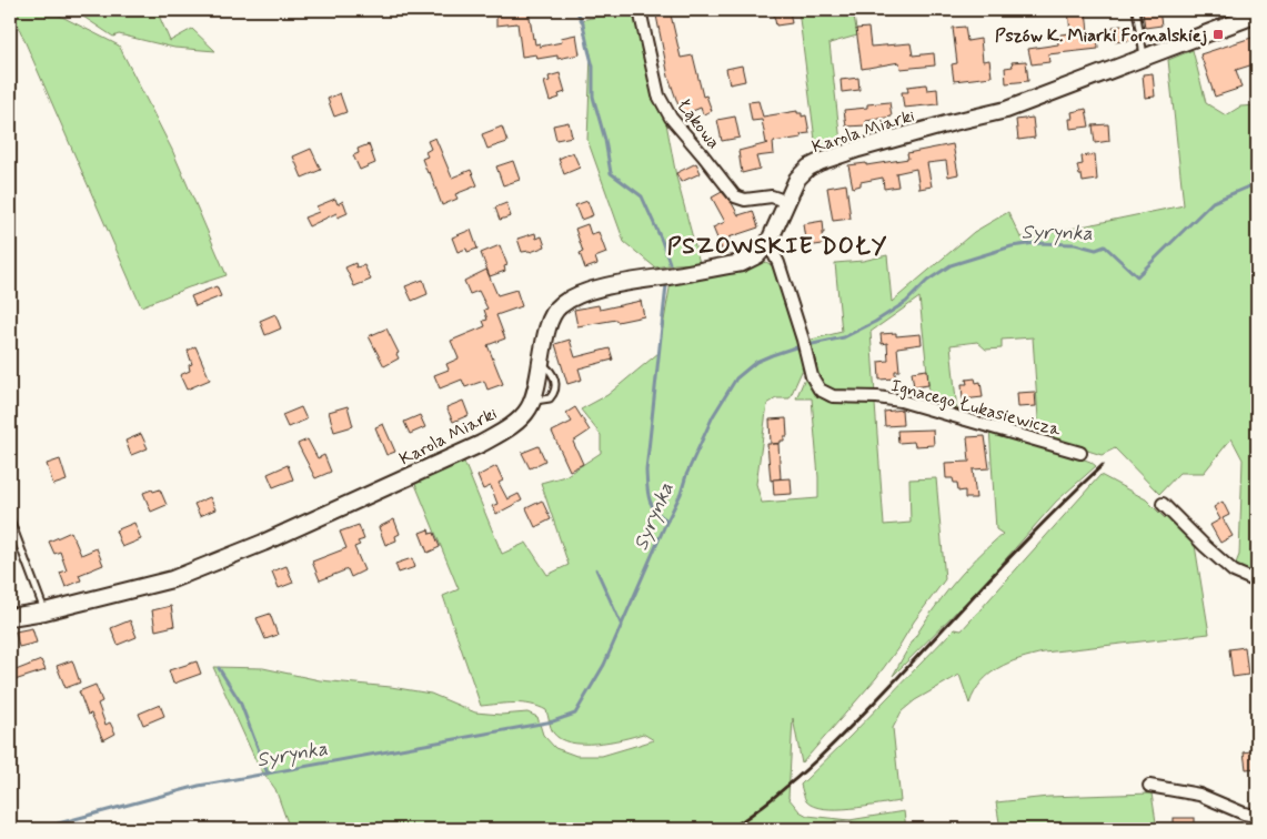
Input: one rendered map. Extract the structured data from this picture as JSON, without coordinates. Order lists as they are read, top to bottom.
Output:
{
  "streets": {
    "street": ["Łąkowa", "Karola Miarki", "Ignacego Łukasiewicza"]
  },
  "crossings": [
    ["Łąkowa", "Karola Miarki"],
    ["Karola Miarki", "Ignacego Łukasiewicza"]
  ],
  "districts": ["PSZOWSKIE DOŁY"],
  "water": ["Syrynka"],
  "places": {
    "transit": ["Pszów K. Miarki Fornalskiej"]
  }
}
